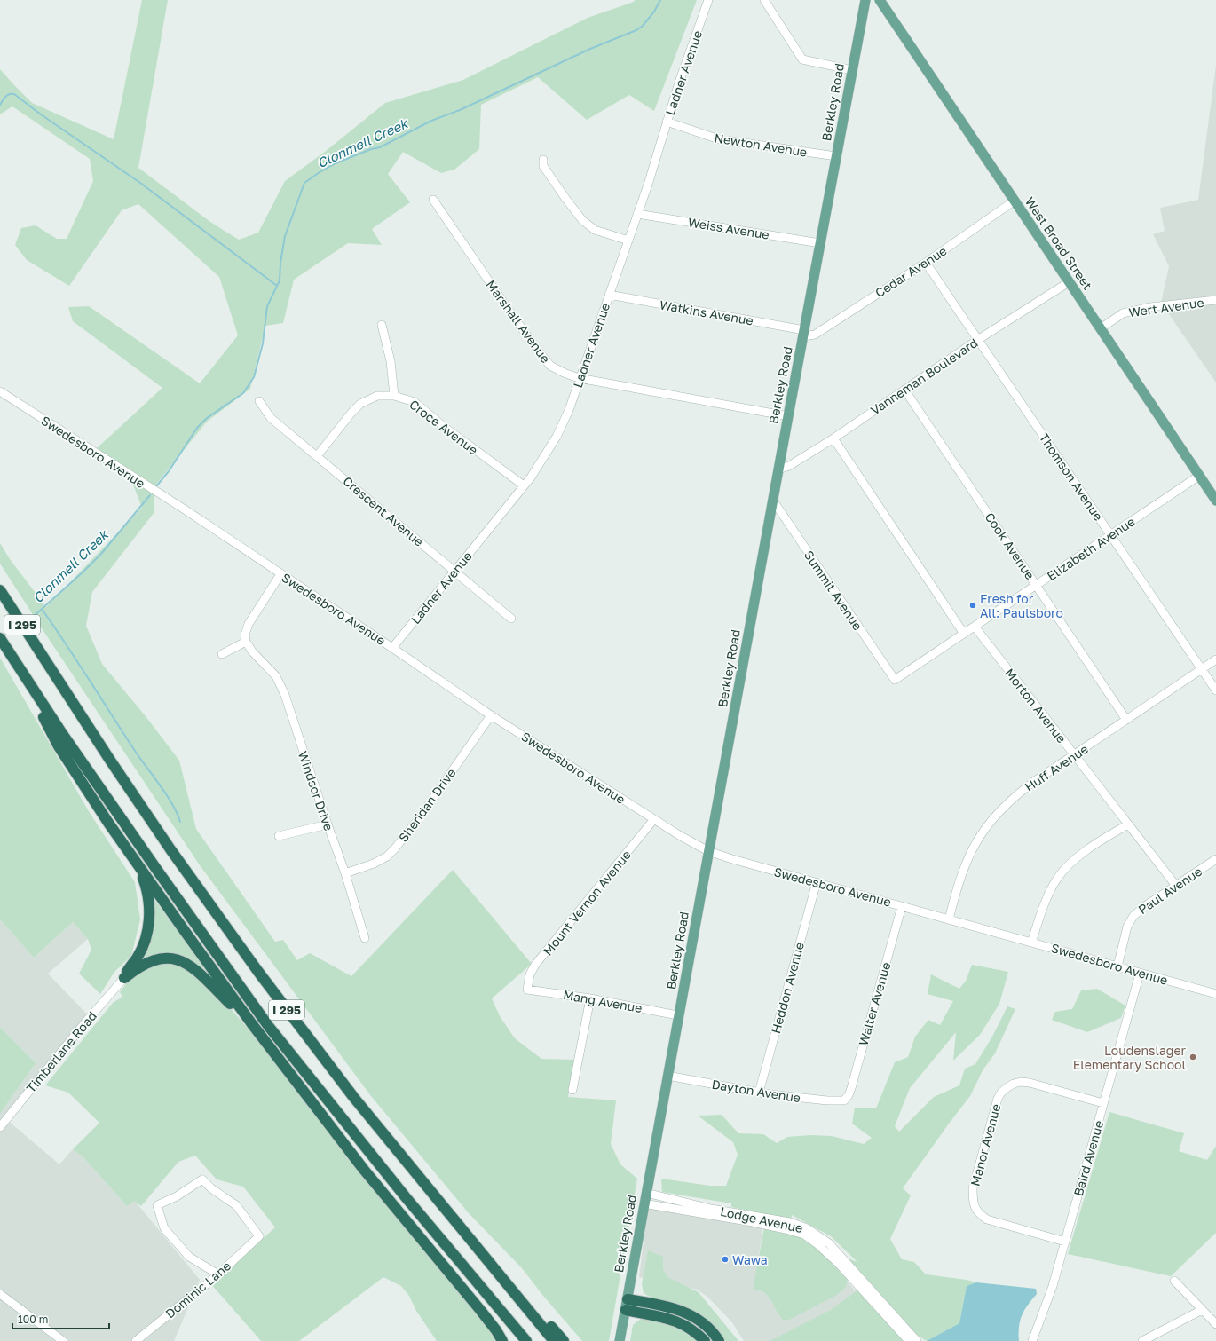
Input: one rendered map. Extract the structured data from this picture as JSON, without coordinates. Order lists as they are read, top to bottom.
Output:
{
  "streets": {
    "highway": ["I 295"],
    "main road": ["Berkley Road", "West Broad Street"],
    "street": [
      "Ladner Avenue",
      "Newton Avenue",
      "Weiss Avenue",
      "Cedar Avenue",
      "Wert Avenue",
      "Watkins Avenue",
      "Marshall Avenue",
      "Vanneman Boulevard",
      "Croce Avenue",
      "Swedesboro Avenue",
      "Thomson Avenue",
      "Crescent Avenue",
      "Cook Avenue",
      "Elizabeth Avenue",
      "Summit Avenue",
      "Morton Avenue",
      "Huff Avenue",
      "Windsor Drive",
      "Sheridan Drive",
      "Paul Avenue",
      "Mount Vernon Avenue",
      "Heddon Avenue",
      "Mang Avenue",
      "Walter Avenue",
      "Timberlane Road",
      "Dayton Avenue",
      "Manor Avenue",
      "Baird Avenue",
      "Lodge Avenue",
      "Dominic Lane"
    ]
  },
  "crossings": [
    ["Ladner Avenue", "Newton Avenue"],
    ["Ladner Avenue", "Weiss Avenue"],
    ["Ladner Avenue", "Watkins Avenue"],
    ["Ladner Avenue", "Marshall Avenue"],
    ["Ladner Avenue", "Croce Avenue"],
    ["Ladner Avenue", "Swedesboro Avenue"],
    ["Ladner Avenue", "Crescent Avenue"],
    ["Berkley Road", "Newton Avenue"],
    ["Berkley Road", "Weiss Avenue"],
    ["Berkley Road", "Cedar Avenue"],
    ["Berkley Road", "Watkins Avenue"],
    ["Berkley Road", "Marshall Avenue"],
    ["Berkley Road", "Vanneman Boulevard"],
    ["Berkley Road", "Swedesboro Avenue"],
    ["Berkley Road", "Summit Avenue"],
    ["Berkley Road", "Mang Avenue"],
    ["Berkley Road", "Dayton Avenue"],
    ["Berkley Road", "Lodge Avenue"],
    ["West Broad Street", "Cedar Avenue"],
    ["West Broad Street", "Wert Avenue"],
    ["West Broad Street", "Vanneman Boulevard"],
    ["West Broad Street", "Elizabeth Avenue"],
    ["Cedar Avenue", "Watkins Avenue"],
    ["Cedar Avenue", "Thomson Avenue"],
    ["Vanneman Boulevard", "Thomson Avenue"],
    ["Vanneman Boulevard", "Cook Avenue"],
    ["Croce Avenue", "Crescent Avenue"],
    ["Swedesboro Avenue", "Huff Avenue"],
    ["Swedesboro Avenue", "Sheridan Drive"],
    ["Swedesboro Avenue", "Paul Avenue"],
    ["Swedesboro Avenue", "Mount Vernon Avenue"],
    ["Swedesboro Avenue", "Heddon Avenue"],
    ["Swedesboro Avenue", "Walter Avenue"],
    ["Swedesboro Avenue", "Baird Avenue"],
    ["Thomson Avenue", "Elizabeth Avenue"],
    ["Thomson Avenue", "Huff Avenue"],
    ["Cook Avenue", "Elizabeth Avenue"],
    ["Cook Avenue", "Huff Avenue"],
    ["Elizabeth Avenue", "Summit Avenue"],
    ["Elizabeth Avenue", "Morton Avenue"],
    ["Morton Avenue", "Huff Avenue"],
    ["Morton Avenue", "Paul Avenue"],
    ["Windsor Drive", "Sheridan Drive"],
    ["Mount Vernon Avenue", "Mang Avenue"],
    ["Heddon Avenue", "Dayton Avenue"],
    ["Walter Avenue", "Dayton Avenue"],
    ["Manor Avenue", "Baird Avenue"]
  ],
  "water": ["Clonmell Creek"],
  "places": ["Fresh for All: Paulsboro", "Loudenslager Elementary School", "Wawa"],
  "scale_bar": "100 m"
}
